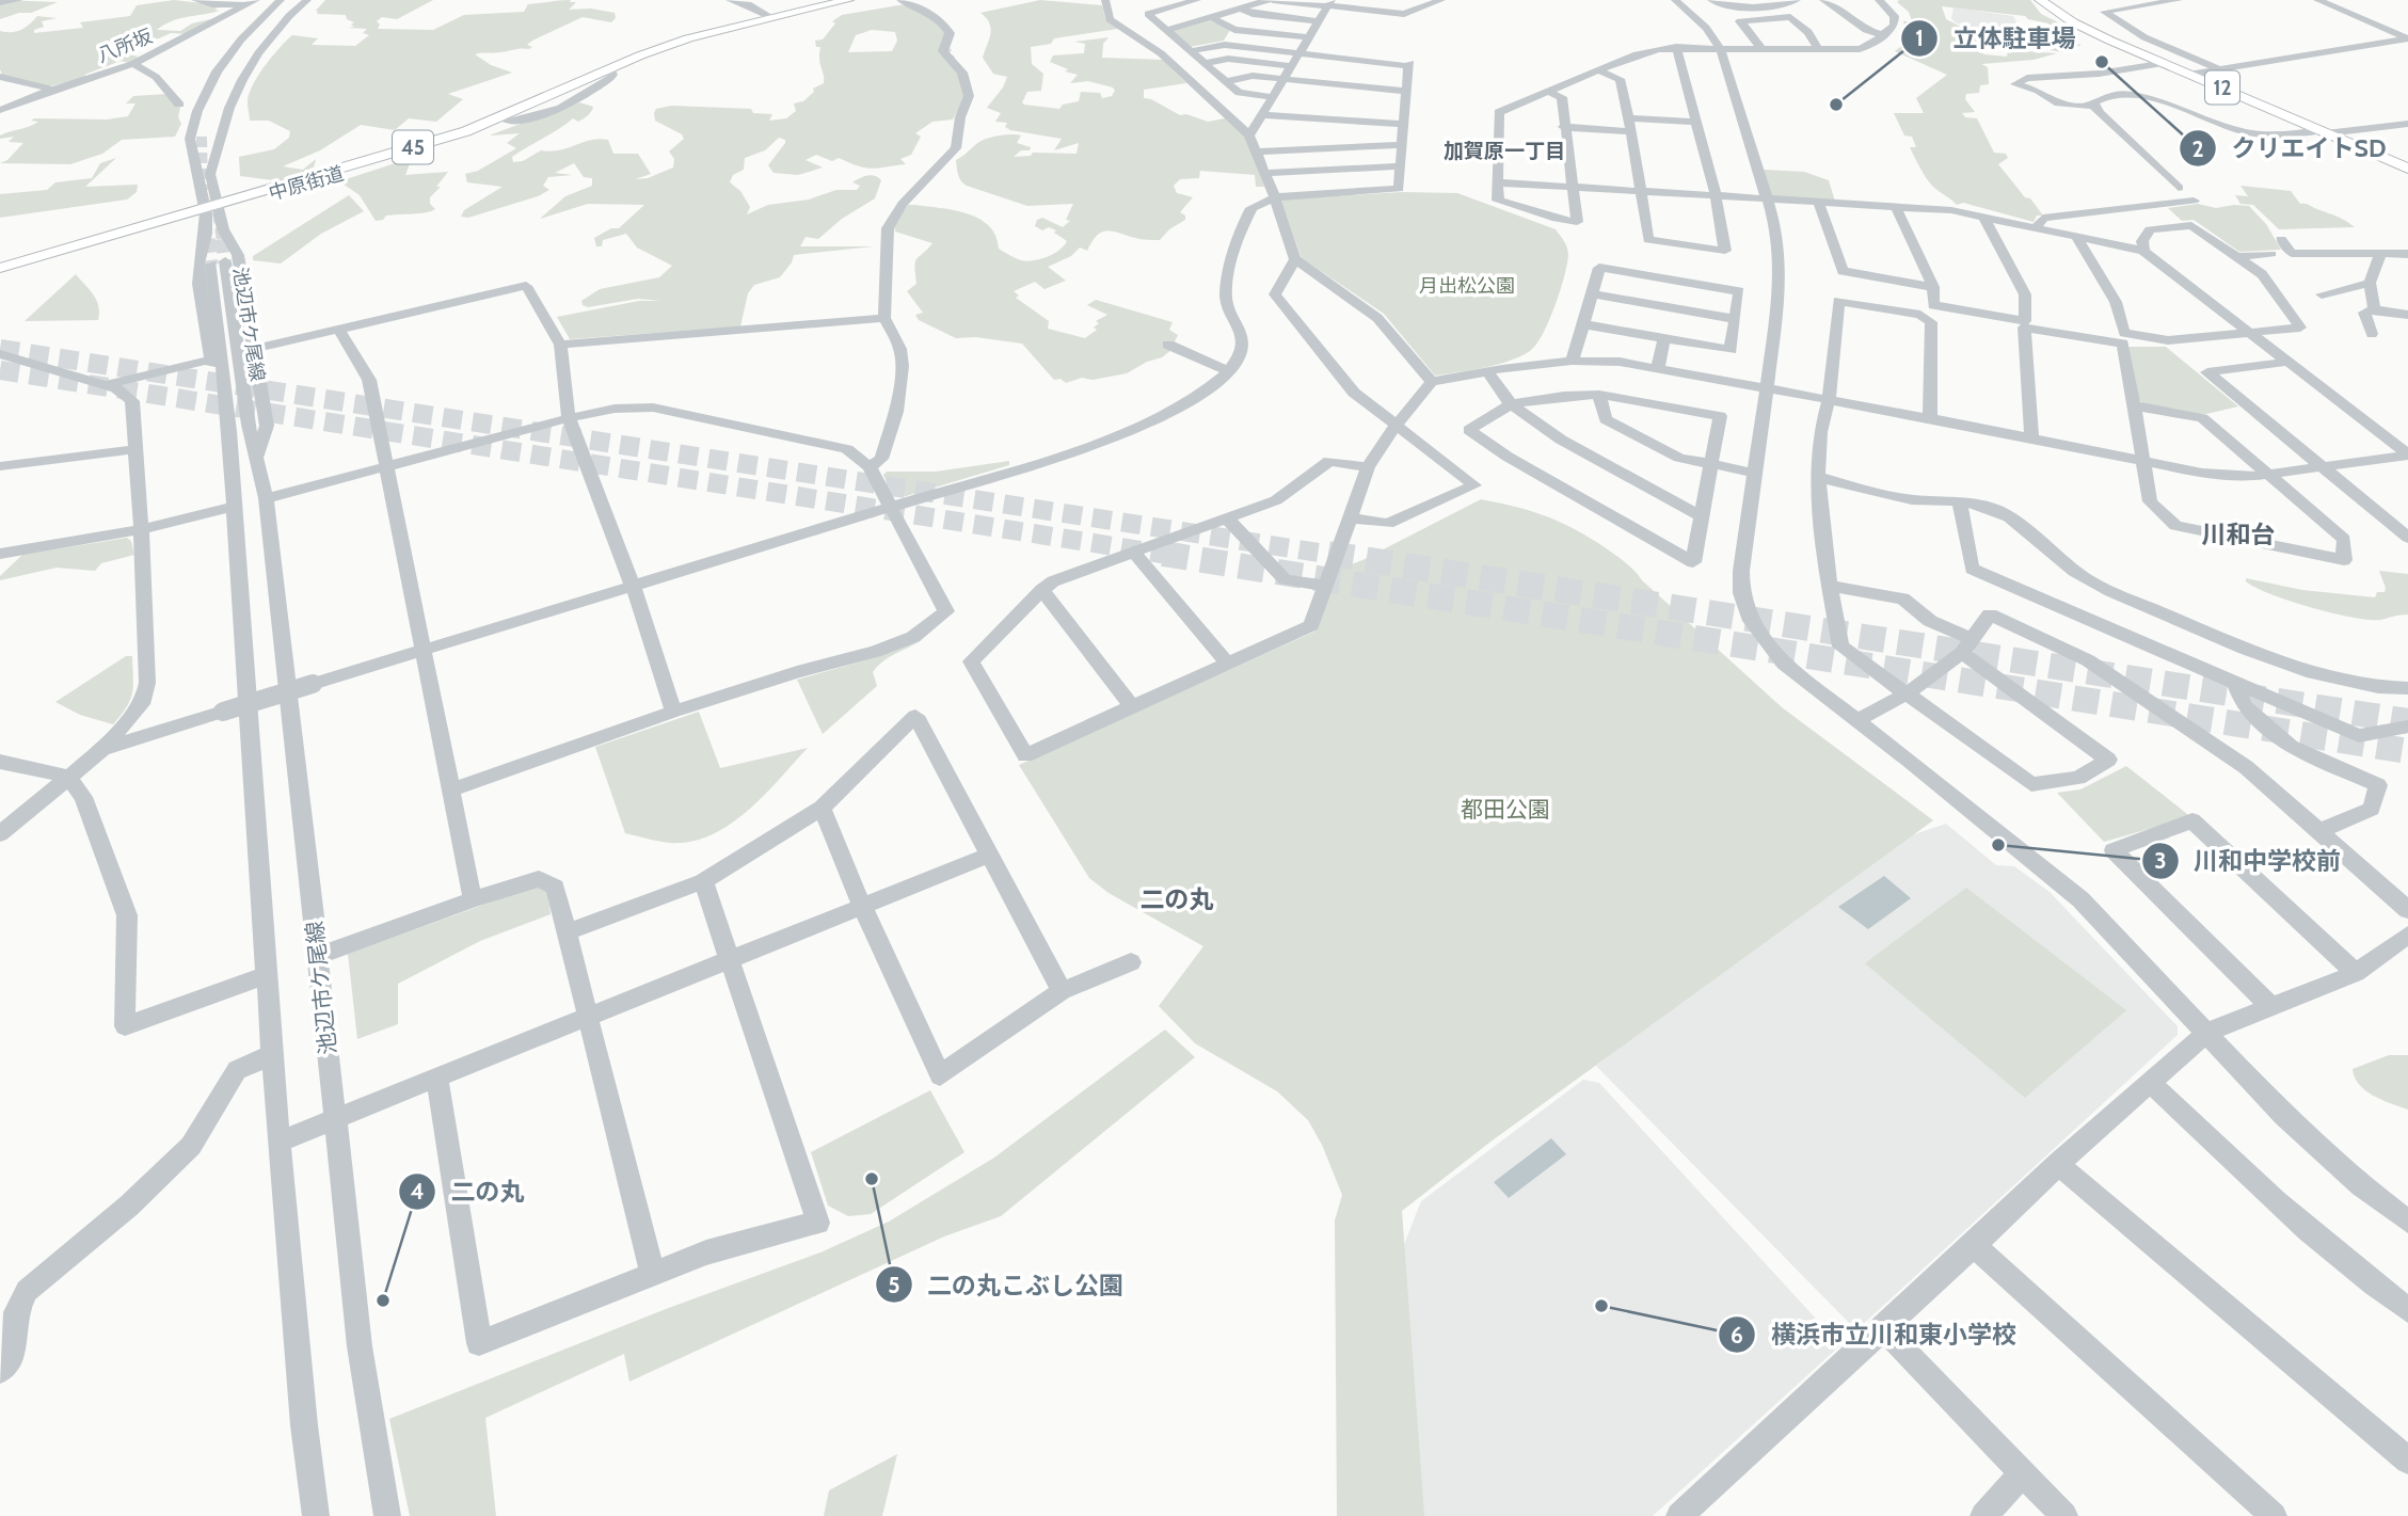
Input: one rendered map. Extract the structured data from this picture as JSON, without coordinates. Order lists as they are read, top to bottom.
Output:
{
  "streets": {
    "main road": ["12", "45", "中原街道"],
    "street": ["八所坂", "池辺市ケ尾線"]
  },
  "crossings": [
    ["中原街道", "池辺市ケ尾線"]
  ],
  "districts": ["加賀原一丁目", "川和台", "二の丸"],
  "parks": ["月出松公園", "都田公園"],
  "places": [
    "クリエイトSD",
    "立体駐車場",
    "川和中学校前",
    "二の丸こぶし公園",
    "二の丸",
    "横浜市立川和東小学校"
  ]
}
